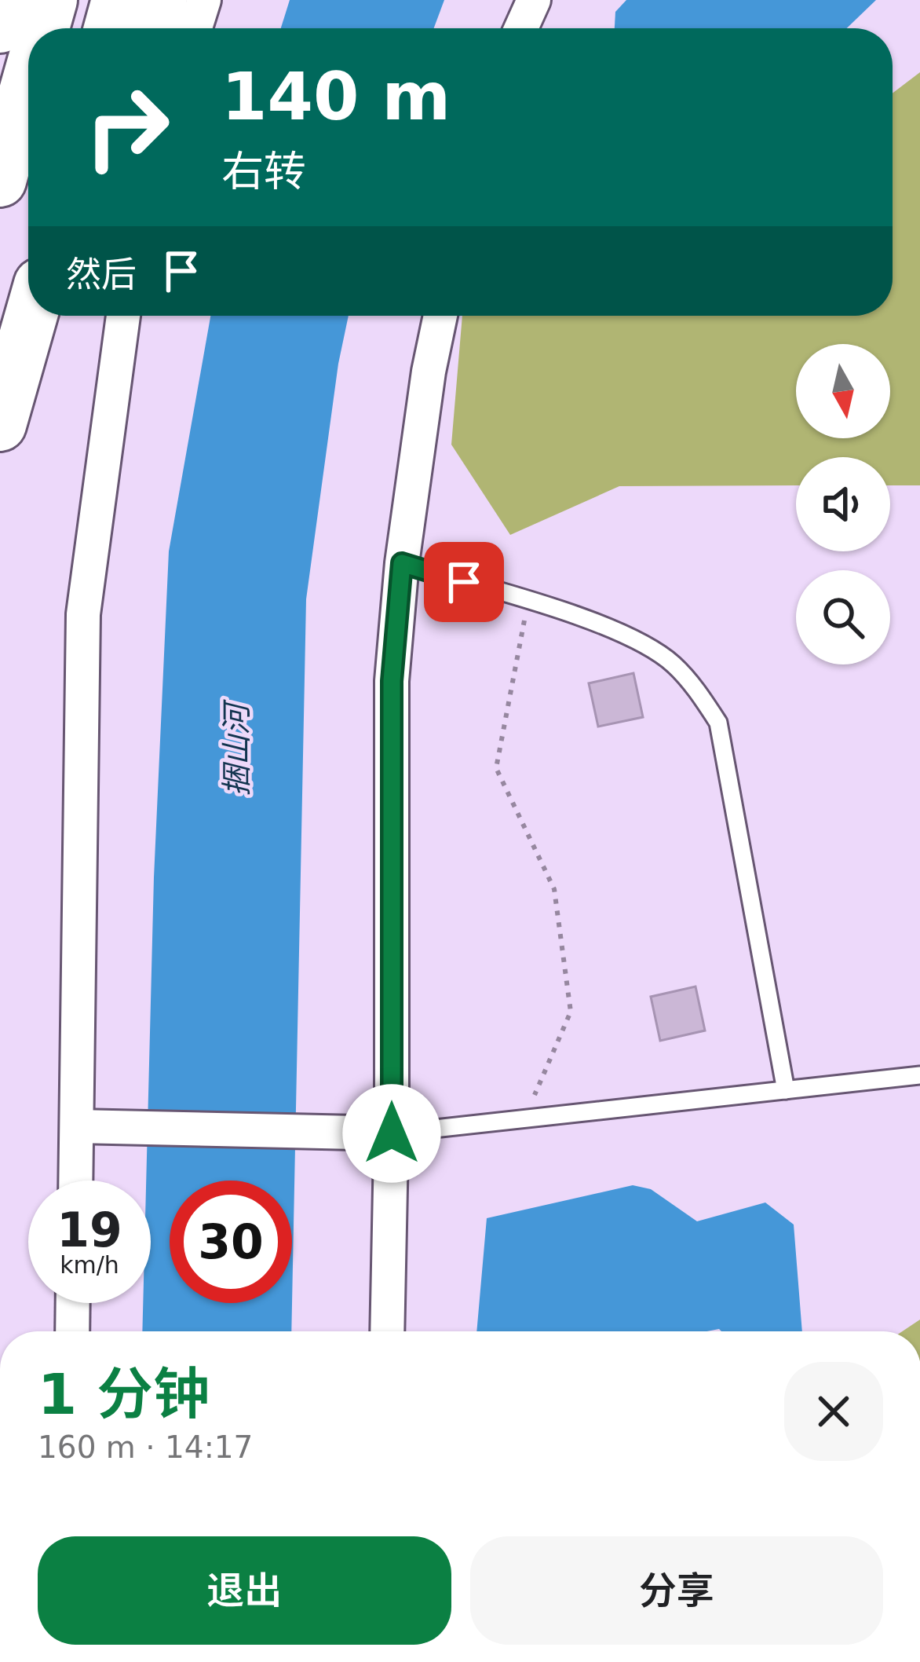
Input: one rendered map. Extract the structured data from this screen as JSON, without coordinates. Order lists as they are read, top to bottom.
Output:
{
  "water": ["捆山河"],
  "north": "bottom",
  "page": {
    "turn": ["140 m", "右转"],
    "then": "然后",
    "speed": "19 km/h",
    "limit": "30",
    "heading": ["1 分钟", "160 m · 14:17"],
    "buttons": ["退出", "分享"]
  }
}
